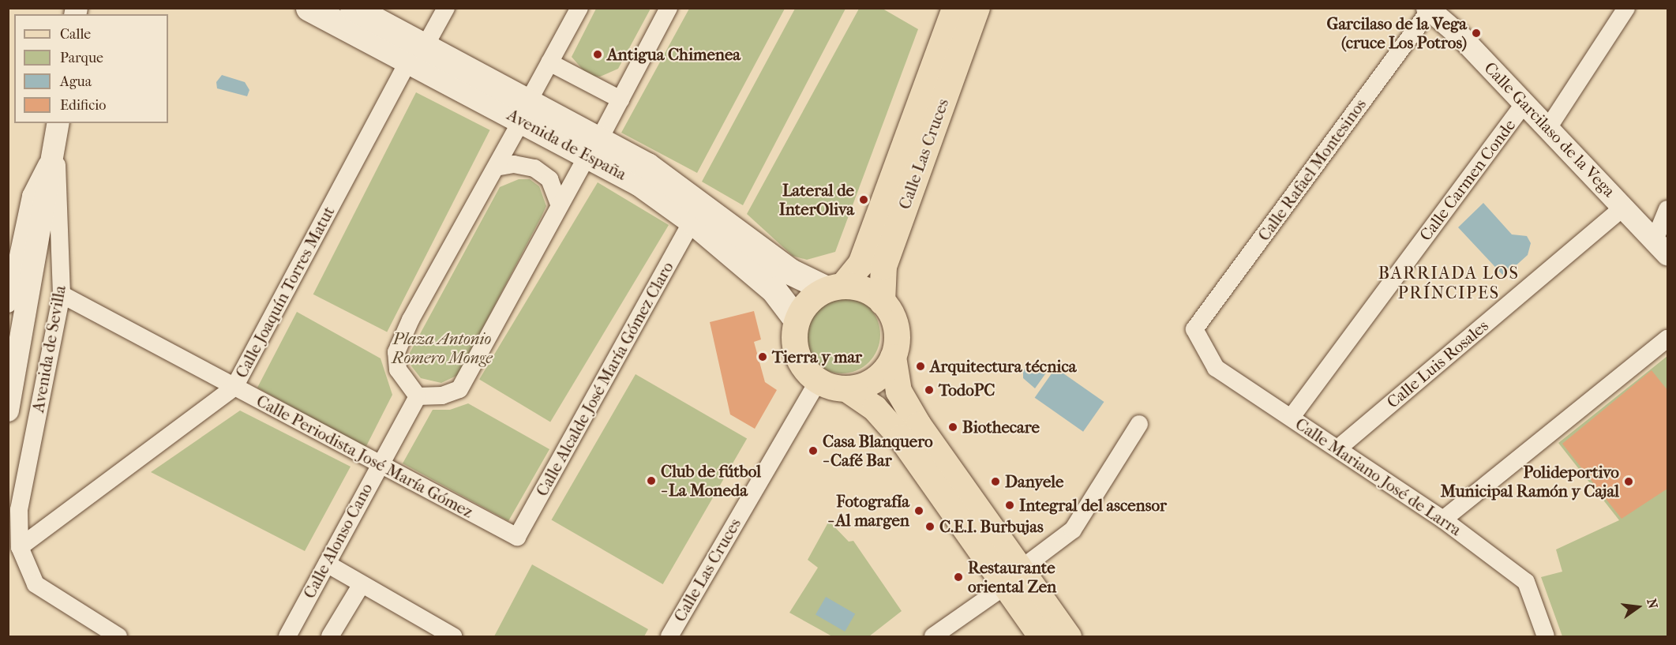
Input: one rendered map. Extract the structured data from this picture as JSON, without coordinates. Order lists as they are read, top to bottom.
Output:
{
  "streets": {
    "main road": ["Avenida de España", "Calle Las Cruces"],
    "street": [
      "Calle Garcilaso de la Vega",
      "Calle Rafael Montesinos",
      "Calle Carmen Conde",
      "Calle Joaquín Torres Matut",
      "Avenida de Sevilla",
      "Calle Luis Rosales",
      "Calle Alcalde José María Gómez Claro",
      "Calle Periodista José María Gómez",
      "Calle Mariano José de Larra",
      "Calle Alonso Cano"
    ]
  },
  "crossings": [
    ["Calle Garcilaso de la Vega", "Calle Rafael Montesinos"],
    ["Calle Garcilaso de la Vega", "Calle Carmen Conde"],
    ["Calle Garcilaso de la Vega", "Calle Luis Rosales"],
    ["Avenida de España", "Calle Las Cruces"],
    ["Avenida de España", "Calle Joaquín Torres Matut"],
    ["Avenida de España", "Calle Alcalde José María Gómez Claro"],
    ["Calle Rafael Montesinos", "Calle Mariano José de Larra"],
    ["Calle Carmen Conde", "Calle Mariano José de Larra"],
    ["Calle Joaquín Torres Matut", "Avenida de Sevilla"],
    ["Calle Joaquín Torres Matut", "Calle Periodista José María Gómez"],
    ["Avenida de Sevilla", "Calle Periodista José María Gómez"],
    ["Calle Luis Rosales", "Calle Mariano José de Larra"],
    ["Calle Alcalde José María Gómez Claro", "Calle Periodista José María Gómez"],
    ["Calle Periodista José María Gómez", "Calle Alonso Cano"]
  ],
  "districts": ["BARRIADA LOS PRÍNCIPES"],
  "parks": ["Plaza Antonio Romero Monge"],
  "places": [
    "Garcilaso de la Vega (cruce Los Potros)",
    "Antigua Chimenea",
    "Lateral de InterOliva",
    "Tierra y mar",
    "Arquitectura técnica",
    "TodoPC",
    "Biothecare",
    "Casa Blanquero - Café Bar",
    "Club de fútbol - La Moneda",
    "Danyele",
    "Polideportivo Municipal Ramón y Cajal",
    "Integral del ascensor",
    "Fotografía - Al margen",
    "C.E.I. Burbujas",
    "Restaurante oriental Zen"
  ],
  "legend": [
    "Calle",
    "Parque",
    "Agua",
    "Edificio"
  ],
  "north": "right"
}
